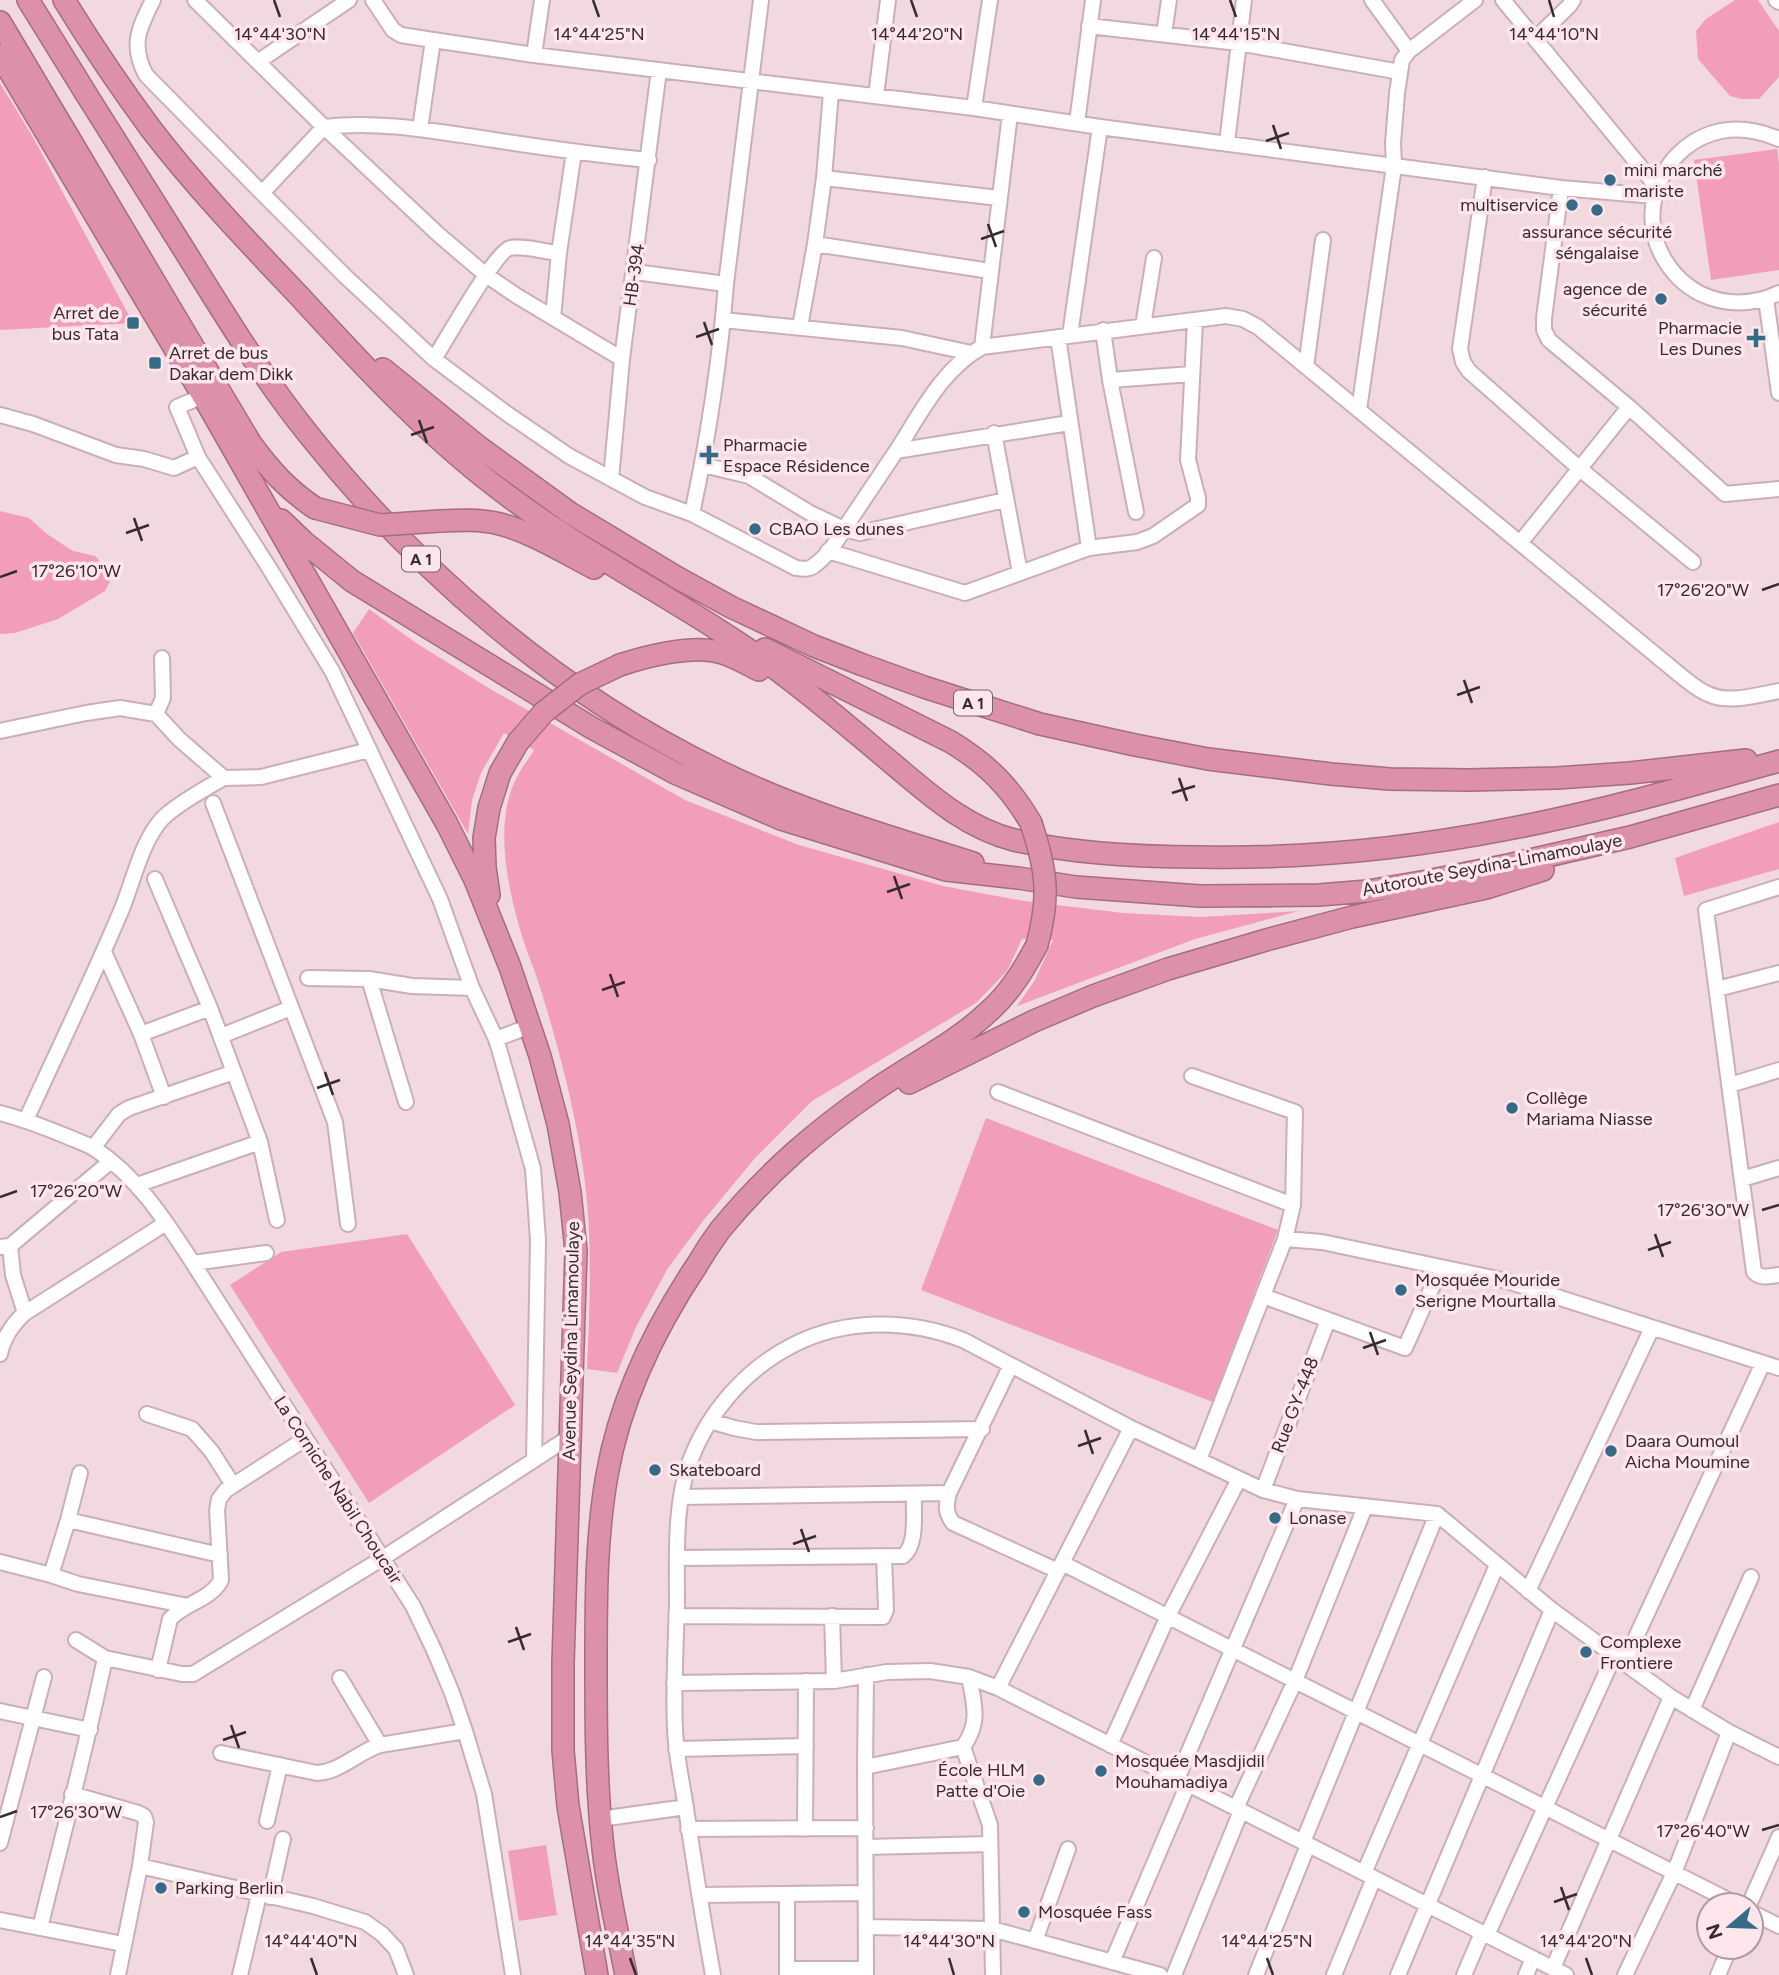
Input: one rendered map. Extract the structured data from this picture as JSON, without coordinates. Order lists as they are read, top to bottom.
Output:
{
  "streets": {
    "highway": ["A 1", "Autoroute Seydina-Limamoulaye", "Avenue Seydina Limamoulaye"],
    "street": ["HB-394", "Rue GY-448", "La Corniche Nabil Choucair"]
  },
  "crossings": [
    ["A 1", "Autoroute Seydina-Limamoulaye"]
  ],
  "places": {
    "other": [
      "mini marché mariste",
      "multiservice",
      "assurance sécurité séngalaise",
      "agence de sécurité",
      "CBAO Les dunes",
      "Collège Mariama Niasse",
      "Mosquée Mouride Serigne Mourtalla",
      "Daara Oumoul Aicha Moumine",
      "Skateboard",
      "Lonase",
      "Complexe Frontiere",
      "Mosquée Masdjidil Mouhamadiya",
      "École HLM Patte d'Oie",
      "Parking Berlin",
      "Mosquée Fass"
    ],
    "transit": ["Arret de bus Tata", "Arret de bus Dakar dem Dikk"],
    "health": ["Pharmacie Les Dunes", "Pharmacie Espace Résidence"]
  },
  "north": "left",
  "coordinates": [
    "14°44'30\"N",
    "14°44'25\"N",
    "14°44'20\"N",
    "14°44'15\"N",
    "14°44'10\"N",
    "17°26'10\"W",
    "17°26'20\"W",
    "17°26'30\"W",
    "17°26'40\"W",
    "14°44'40\"N",
    "14°44'35\"N"
  ]
}
